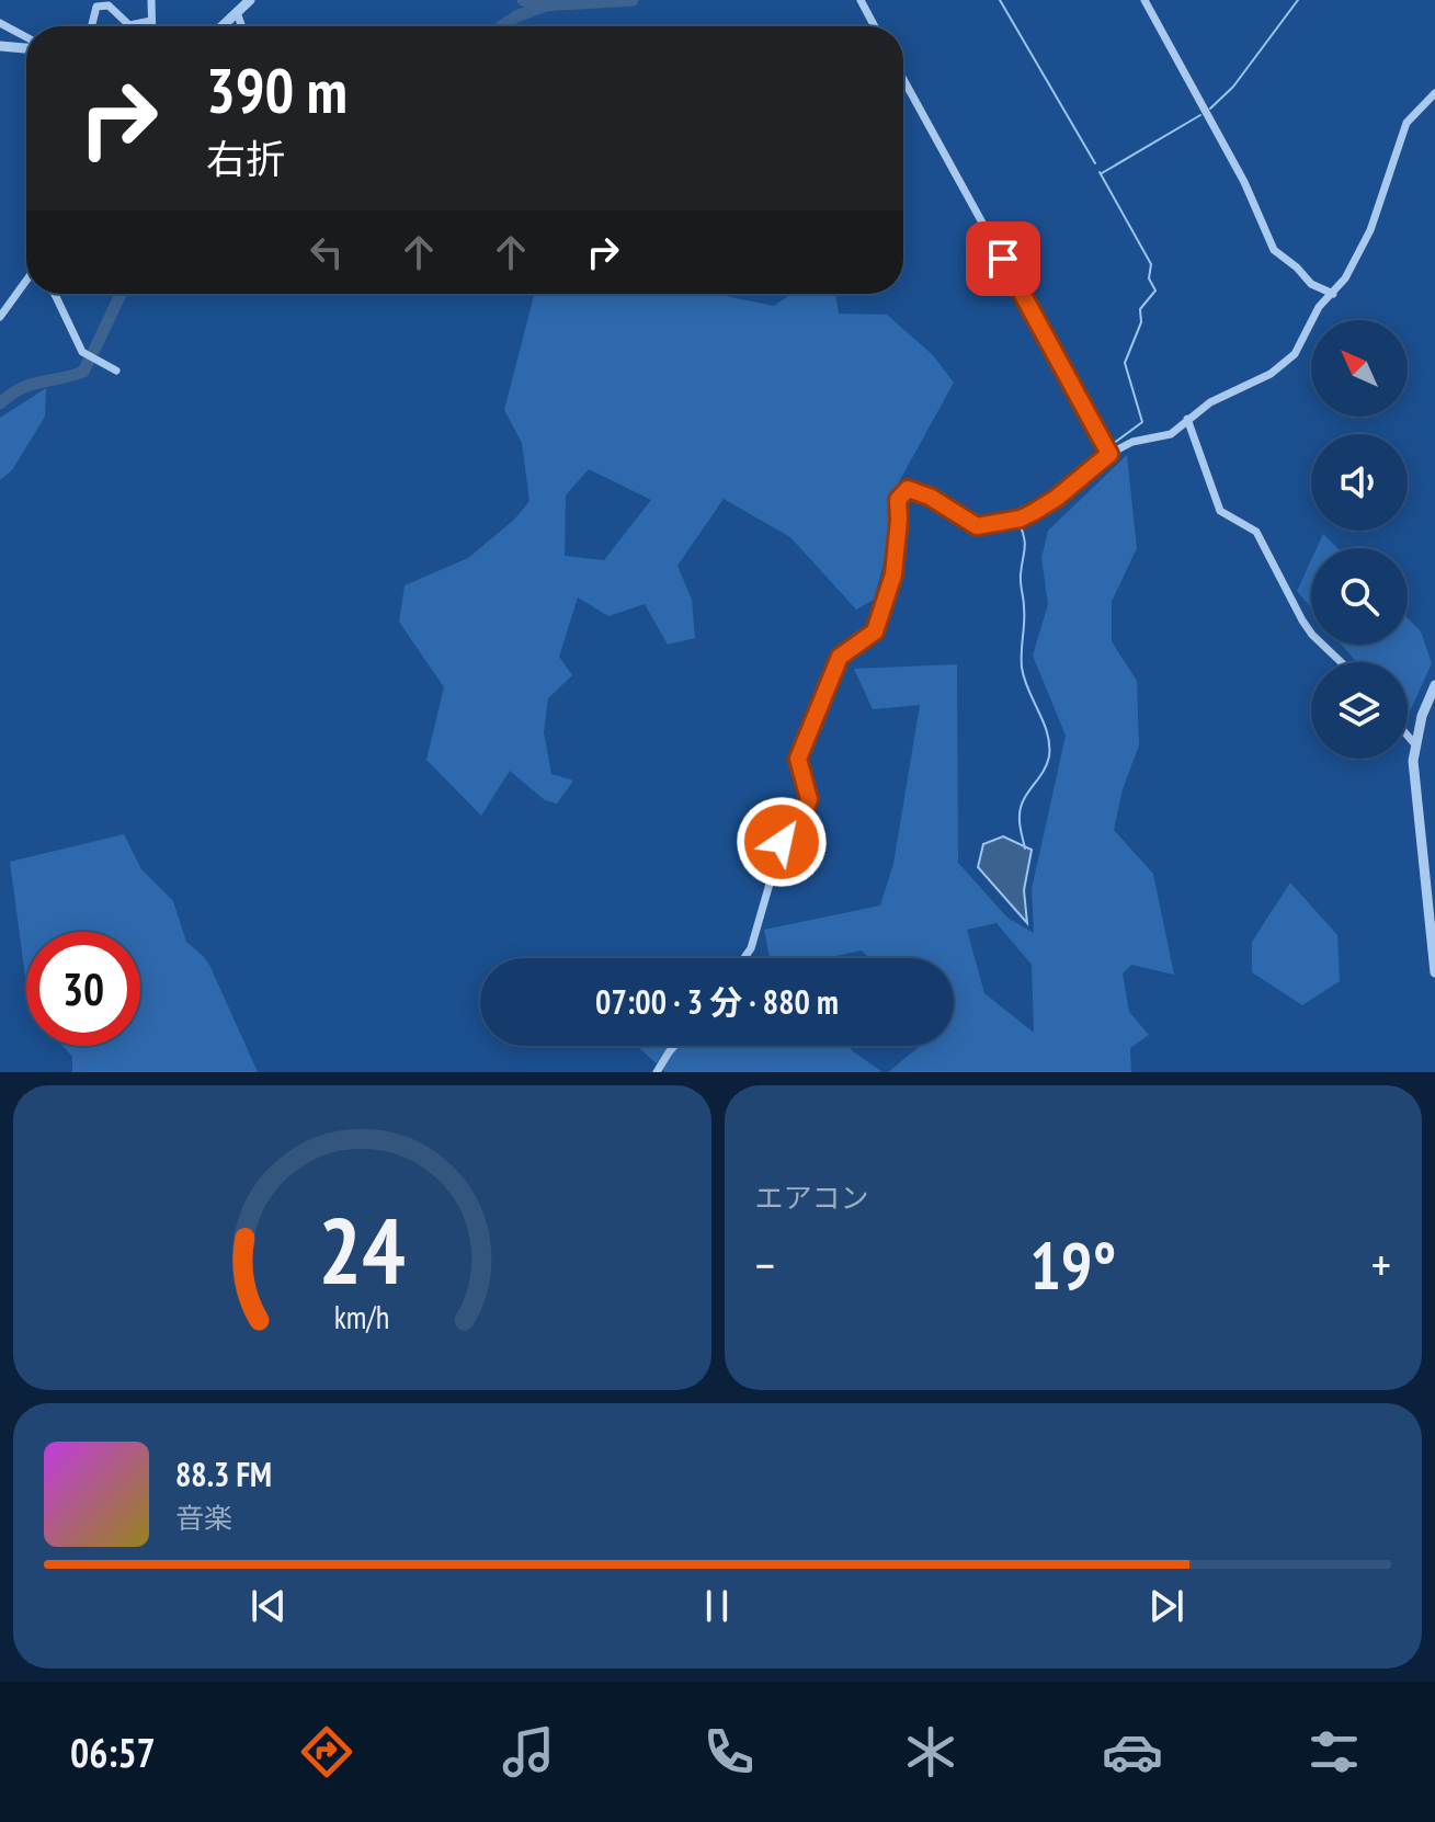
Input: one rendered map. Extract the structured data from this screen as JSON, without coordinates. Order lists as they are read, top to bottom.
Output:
{
  "north": "top left",
  "page": {
    "turn": ["390 m", "右折"],
    "limit": "30",
    "trip": "07:00 · 3 分 · 880 m",
    "tile": "エアコン",
    "heat": ["−", "19°", "+"],
    "song": ["88.3 FM", "音楽"],
    "tabs": "06:57",
    "gauge": ["24", "km/h"]
  }
}
